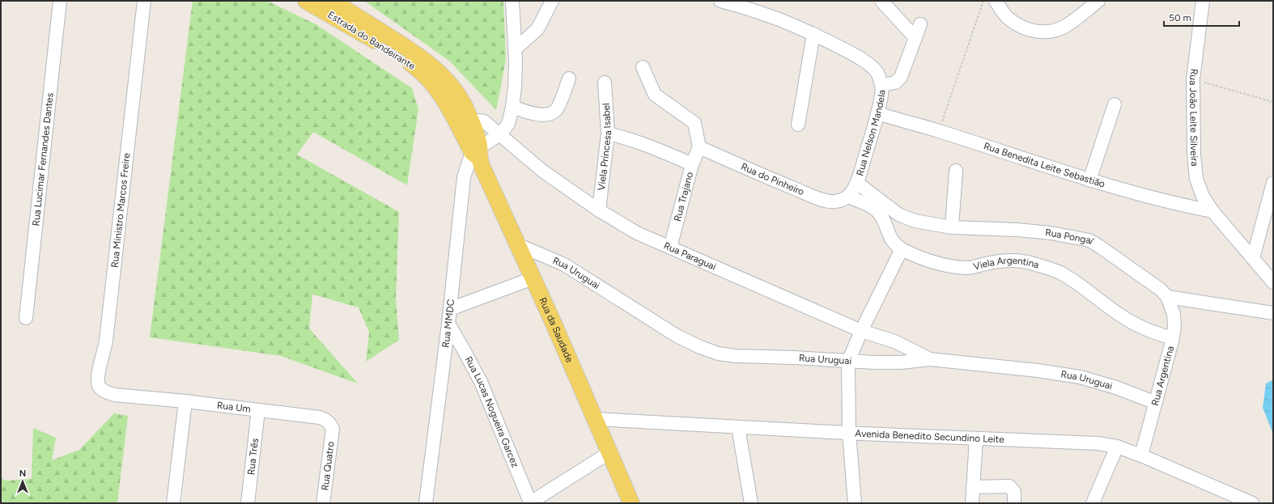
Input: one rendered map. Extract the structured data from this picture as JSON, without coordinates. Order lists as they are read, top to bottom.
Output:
{
  "streets": {
    "main road": ["Estrada do Bandeirante", "Rua da Saudade"],
    "street": [
      "Rua João Leite Silveira",
      "Rua Nelson Mandela",
      "Viela Princesa Isabel",
      "Rua Lucimar Fernandes Dantes",
      "Rua Benedita Leite Sebastião",
      "Rua do Pinheiro",
      "Rua Trajano",
      "Rua Ministro Marcos Freire",
      "Rua Pongaí",
      "Rua Paraguai",
      "Viela Argentina",
      "Rua Uruguai",
      "Rua MMDC",
      "Rua Argentina",
      "Rua Um",
      "Rua Lucas Nogueira Garcez",
      "Avenida Benedito Secundino Leite",
      "Rua Três",
      "Rua Quatro"
    ]
  },
  "crossings": [
    ["Estrada do Bandeirante", "Rua Paraguai"],
    ["Estrada do Bandeirante", "Rua MMDC"],
    ["Estrada do Bandeirante", "Rua da Saudade"],
    ["Rua João Leite Silveira", "Rua Benedita Leite Sebastião"],
    ["Rua Nelson Mandela", "Rua Benedita Leite Sebastião"],
    ["Rua Nelson Mandela", "Rua do Pinheiro"],
    ["Rua Nelson Mandela", "Rua Pongaí"],
    ["Rua Nelson Mandela", "Viela Argentina"],
    ["Viela Princesa Isabel", "Rua Paraguai"],
    ["Rua do Pinheiro", "Rua Trajano"],
    ["Rua do Pinheiro", "Viela Argentina"],
    ["Rua Trajano", "Rua Paraguai"],
    ["Rua Ministro Marcos Freire", "Rua Um"],
    ["Rua Pongaí", "Rua Argentina"],
    ["Rua Paraguai", "Rua Uruguai"],
    ["Viela Argentina", "Rua Argentina"],
    ["Rua Uruguai", "Rua da Saudade"],
    ["Rua Uruguai", "Rua Argentina"],
    ["Rua MMDC", "Rua da Saudade"],
    ["Rua MMDC", "Rua Lucas Nogueira Garcez"],
    ["Rua da Saudade", "Avenida Benedito Secundino Leite"],
    ["Rua Argentina", "Avenida Benedito Secundino Leite"],
    ["Rua Um", "Rua Três"],
    ["Rua Um", "Rua Quatro"]
  ],
  "scale_bar": "50 m",
  "north": "top"
}
